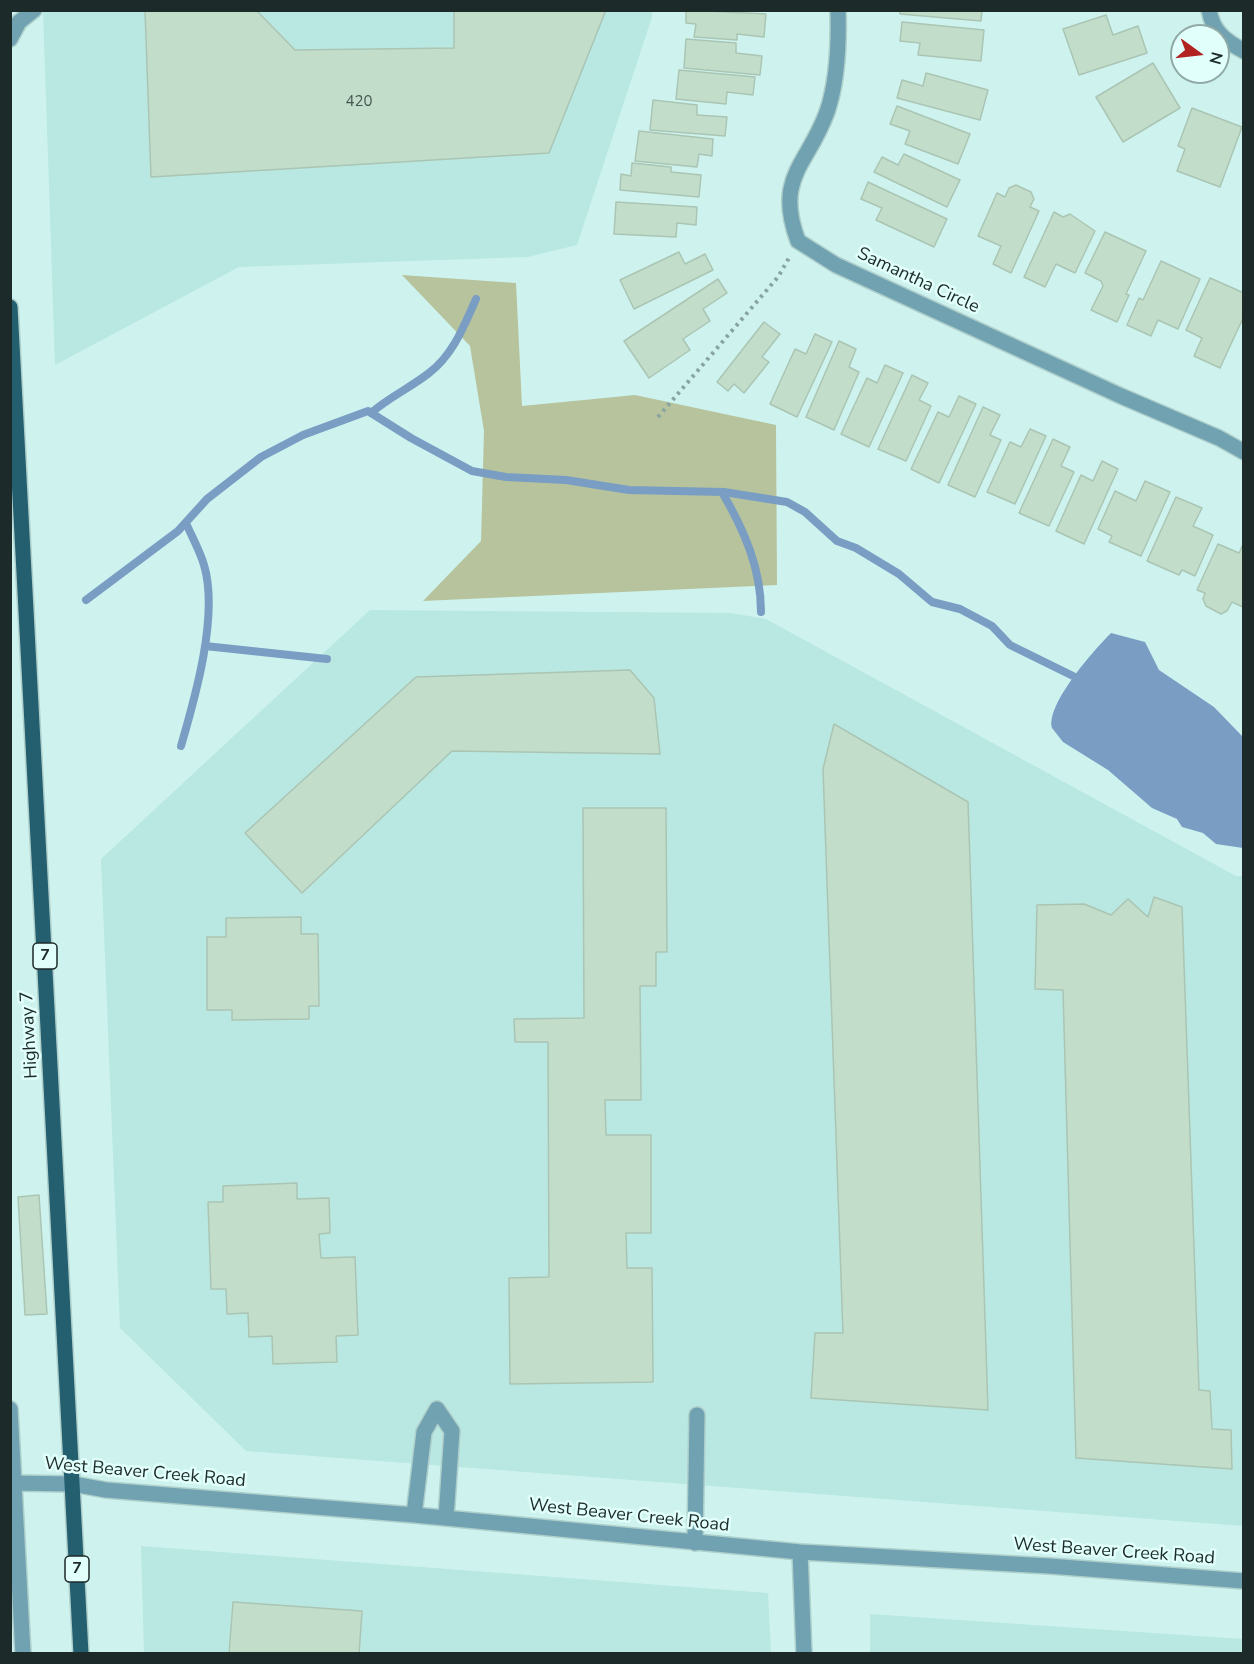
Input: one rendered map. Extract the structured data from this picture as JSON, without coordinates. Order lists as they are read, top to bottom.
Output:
{
  "streets": {
    "main road": ["7", "Highway 7"],
    "street": ["Samantha Circle", "West Beaver Creek Road"]
  },
  "crossings": [
    ["Highway 7", "West Beaver Creek Road"]
  ],
  "house_numbers": ["420"],
  "north": "right"
}
